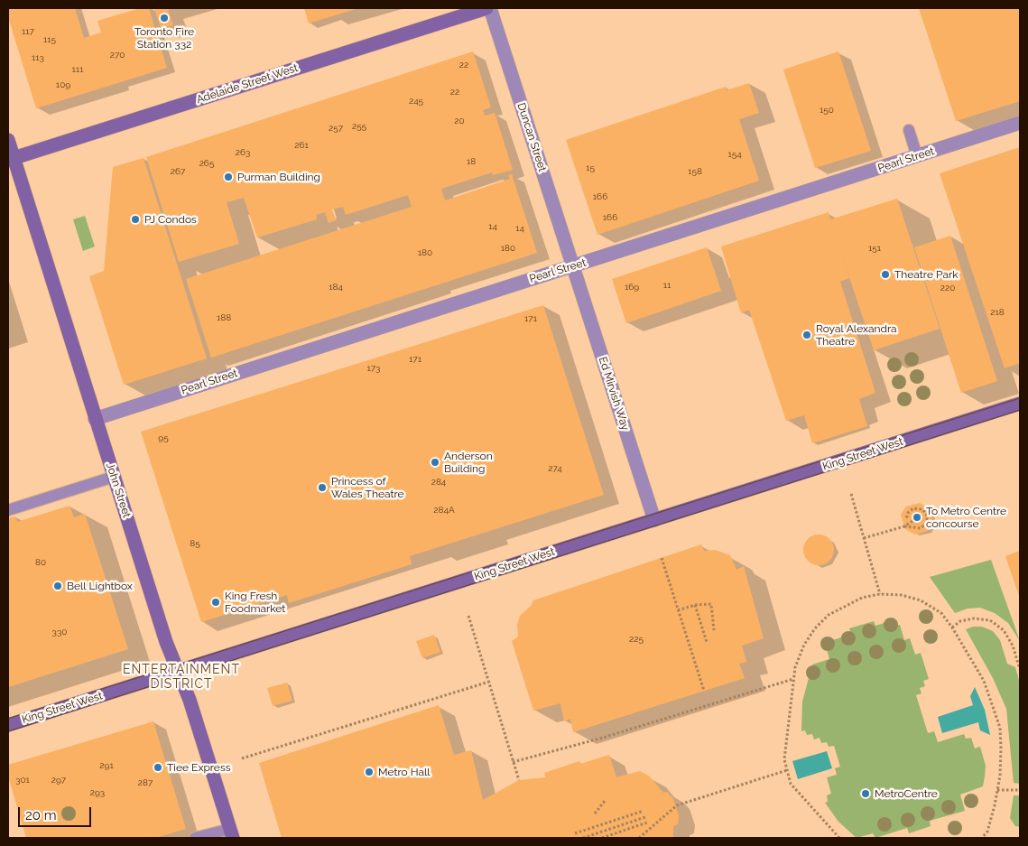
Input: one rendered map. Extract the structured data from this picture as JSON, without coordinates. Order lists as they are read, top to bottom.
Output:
{
  "streets": {
    "main road": ["Adelaide Street West", "King Street West", "John Street"],
    "street": ["Duncan Street", "Pearl Street", "Ed Mirvish Way"]
  },
  "crossings": [
    ["Adelaide Street West", "John Street"],
    ["Duncan Street", "Pearl Street"],
    ["Duncan Street", "Ed Mirvish Way"],
    ["Pearl Street", "Ed Mirvish Way"],
    ["Pearl Street", "John Street"],
    ["Ed Mirvish Way", "King Street West"],
    ["King Street West", "John Street"]
  ],
  "districts": ["ENTERTAINMENT DISTRICT"],
  "places": [
    "Toronto Fire Station 332",
    "Purman Building",
    "PJ Condos",
    "Theatre Park",
    "Royal Alexandra Theatre",
    "Anderson Building",
    "Princess of Wales Theatre",
    "To Metro Centre concourse",
    "Bell Lightbox",
    "King Fresh Foodmarket",
    "Tiee Express",
    "Metro Hall",
    "MetroCentre"
  ],
  "house_numbers": [
    "117",
    "115",
    "270",
    "113",
    "22",
    "111",
    "109",
    "22",
    "245",
    "150",
    "20",
    "255",
    "257",
    "261",
    "263",
    "154",
    "18",
    "265",
    "15",
    "267",
    "158",
    "166",
    "166",
    "14",
    "14",
    "180",
    "151",
    "180",
    "11",
    "184",
    "169",
    "220",
    "218",
    "188",
    "171",
    "171",
    "173",
    "95",
    "274",
    "284",
    "284A",
    "85",
    "80",
    "330",
    "225",
    "291",
    "301",
    "297",
    "287",
    "293"
  ],
  "scale_bar": "20 m"
}
